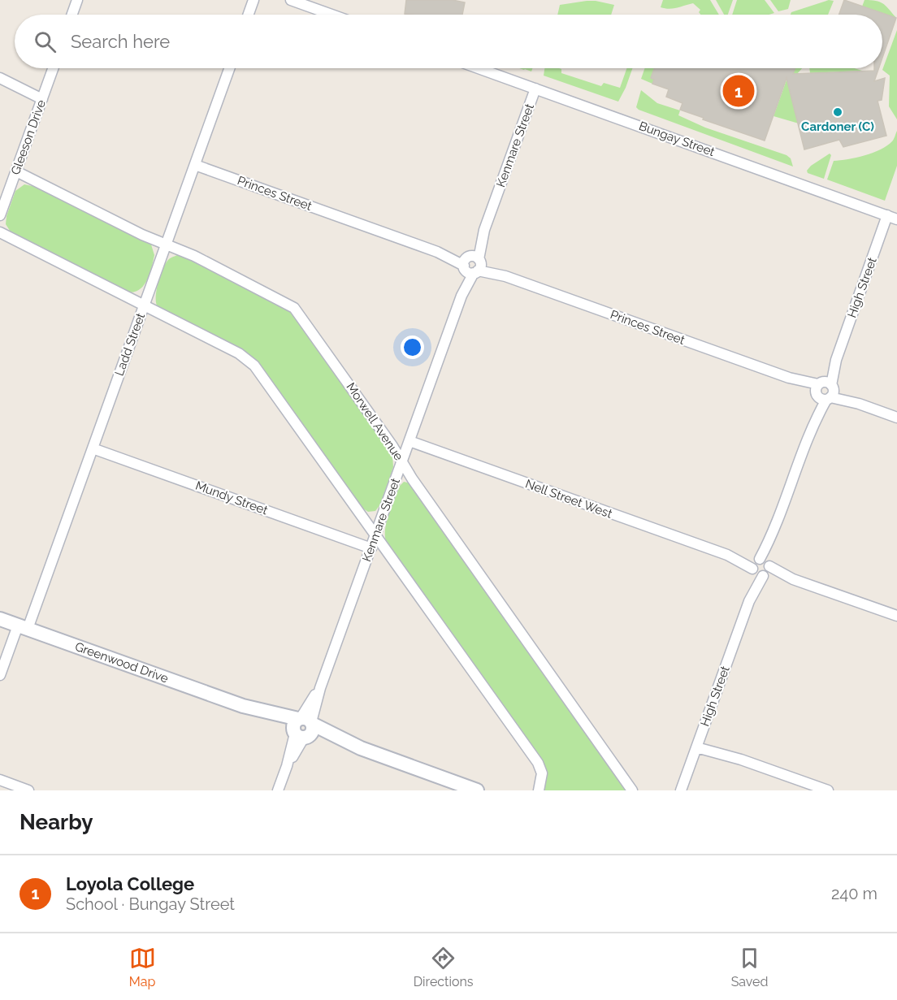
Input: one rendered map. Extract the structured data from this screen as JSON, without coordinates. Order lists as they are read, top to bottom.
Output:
{
  "streets": {
    "street": [
      "Gleeson Drive",
      "Bungay Street",
      "Kenmare Street",
      "Princes Street",
      "High Street",
      "Ladd Street",
      "Morwell Avenue",
      "Mundy Street",
      "Nell Street West",
      "Greenwood Drive"
    ]
  },
  "crossings": [
    ["Gleeson Drive", "Morwell Avenue"],
    ["Bungay Street", "Kenmare Street"],
    ["Bungay Street", "High Street"],
    ["Kenmare Street", "Princes Street"],
    ["Kenmare Street", "Morwell Avenue"],
    ["Kenmare Street", "Mundy Street"],
    ["Kenmare Street", "Nell Street West"],
    ["Kenmare Street", "Greenwood Drive"],
    ["Princes Street", "High Street"],
    ["Princes Street", "Ladd Street"],
    ["High Street", "Nell Street West"],
    ["Ladd Street", "Morwell Avenue"],
    ["Ladd Street", "Mundy Street"],
    ["Ladd Street", "Greenwood Drive"]
  ],
  "places": ["Cardoner (C)"],
  "page": {
    "search": "Search here",
    "pins": "1",
    "heading": "Nearby",
    "list": [
      {
        "mark": "1",
        "name": "Loyola College",
        "note": "School · Bungay Street",
        "value": "240 m"
      }
    ],
    "nav": ["Map", "Directions", "Saved"]
  }
}
